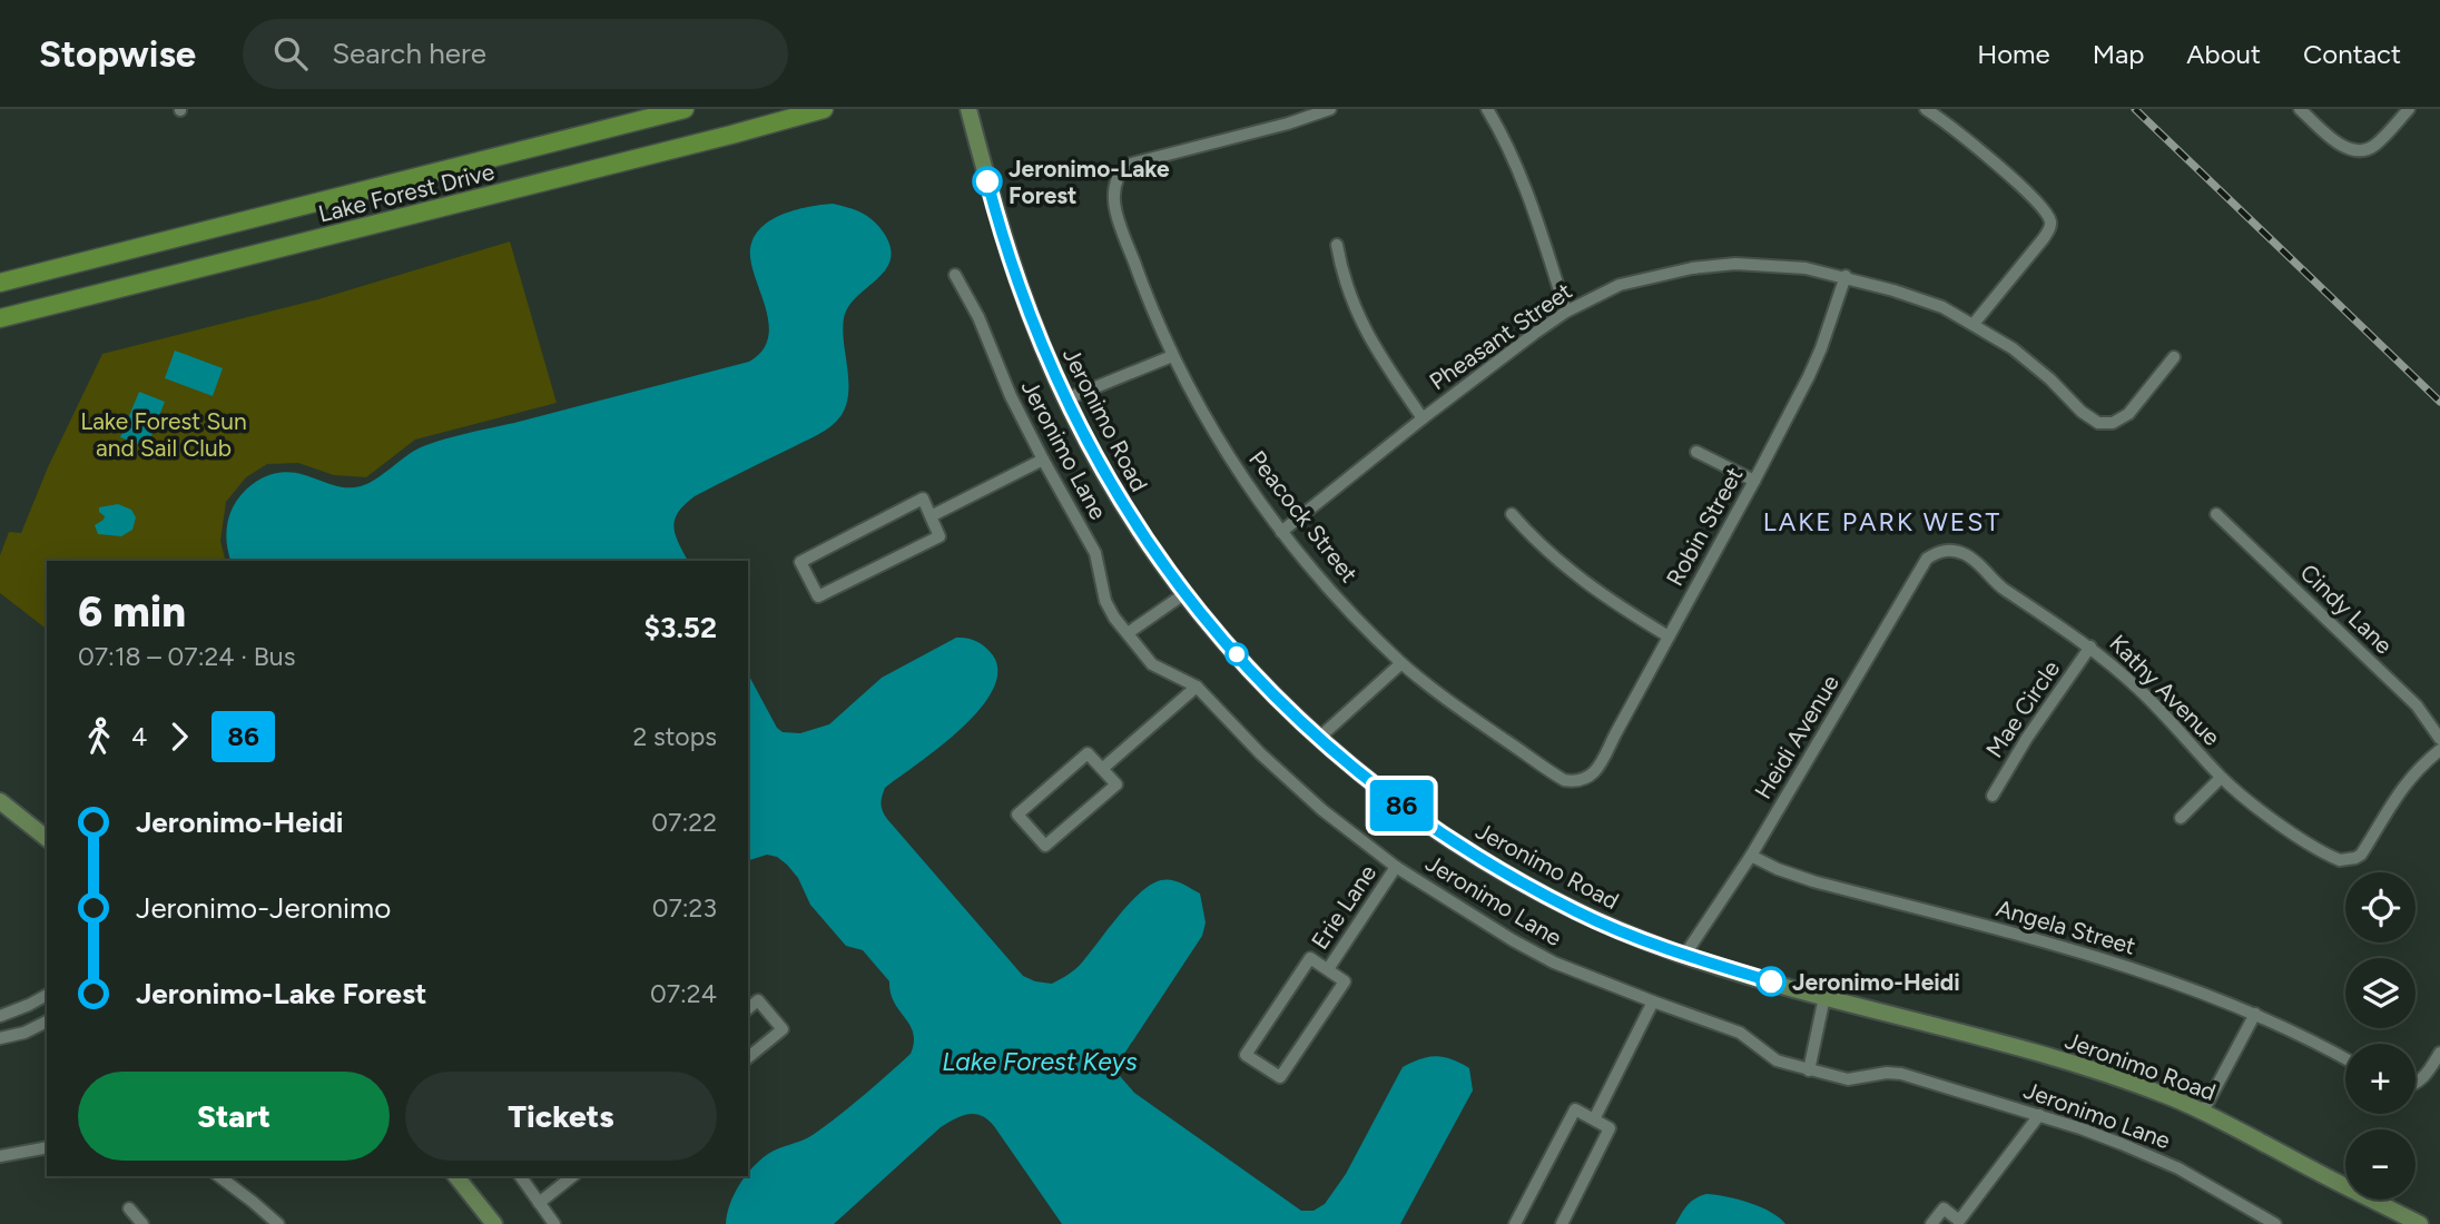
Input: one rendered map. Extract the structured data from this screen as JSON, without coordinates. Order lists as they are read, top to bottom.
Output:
{
  "streets": {
    "main road": ["Lake Forest Drive", "Jeronimo Road"],
    "street": [
      "Pheasant Street",
      "Jeronimo Lane",
      "Peacock Street",
      "Robin Street",
      "Cindy Lane",
      "Kathy Avenue",
      "Mae Circle",
      "Heidi Avenue",
      "Erie Lane",
      "Angela Street"
    ]
  },
  "crossings": [
    ["Pheasant Street", "Peacock Street"],
    ["Pheasant Street", "Robin Street"],
    ["Jeronimo Road", "Heidi Avenue"],
    ["Jeronimo Lane", "Erie Lane"],
    ["Peacock Street", "Robin Street"],
    ["Kathy Avenue", "Mae Circle"],
    ["Kathy Avenue", "Heidi Avenue"],
    ["Heidi Avenue", "Angela Street"]
  ],
  "districts": ["LAKE PARK WEST"],
  "water": ["Lake Forest Keys"],
  "parks": ["Lake Forest Sun and Sail Club"],
  "places": ["Jeronimo-Lake Forest", "Jeronimo-Heidi"],
  "lines": ["bus line 86"],
  "page": {
    "header": "Stopwise",
    "search": "Search here",
    "nav": [
      "Home",
      "Map",
      "About",
      "Contact"
    ],
    "on_map": "86",
    "heading": ["6 min", "07:18 – 07:24 · Bus", "$3.52"],
    "legs": ["4", "86", "2 stops"],
    "list": [
      {
        "name": "Jeronimo-Heidi",
        "value": "07:22"
      },
      {
        "name": "Jeronimo-Jeronimo",
        "value": "07:23"
      },
      {
        "name": "Jeronimo-Lake Forest",
        "value": "07:24"
      }
    ],
    "map_buttons": ["+", "−"],
    "buttons": ["Start", "Tickets"]
  }
}
